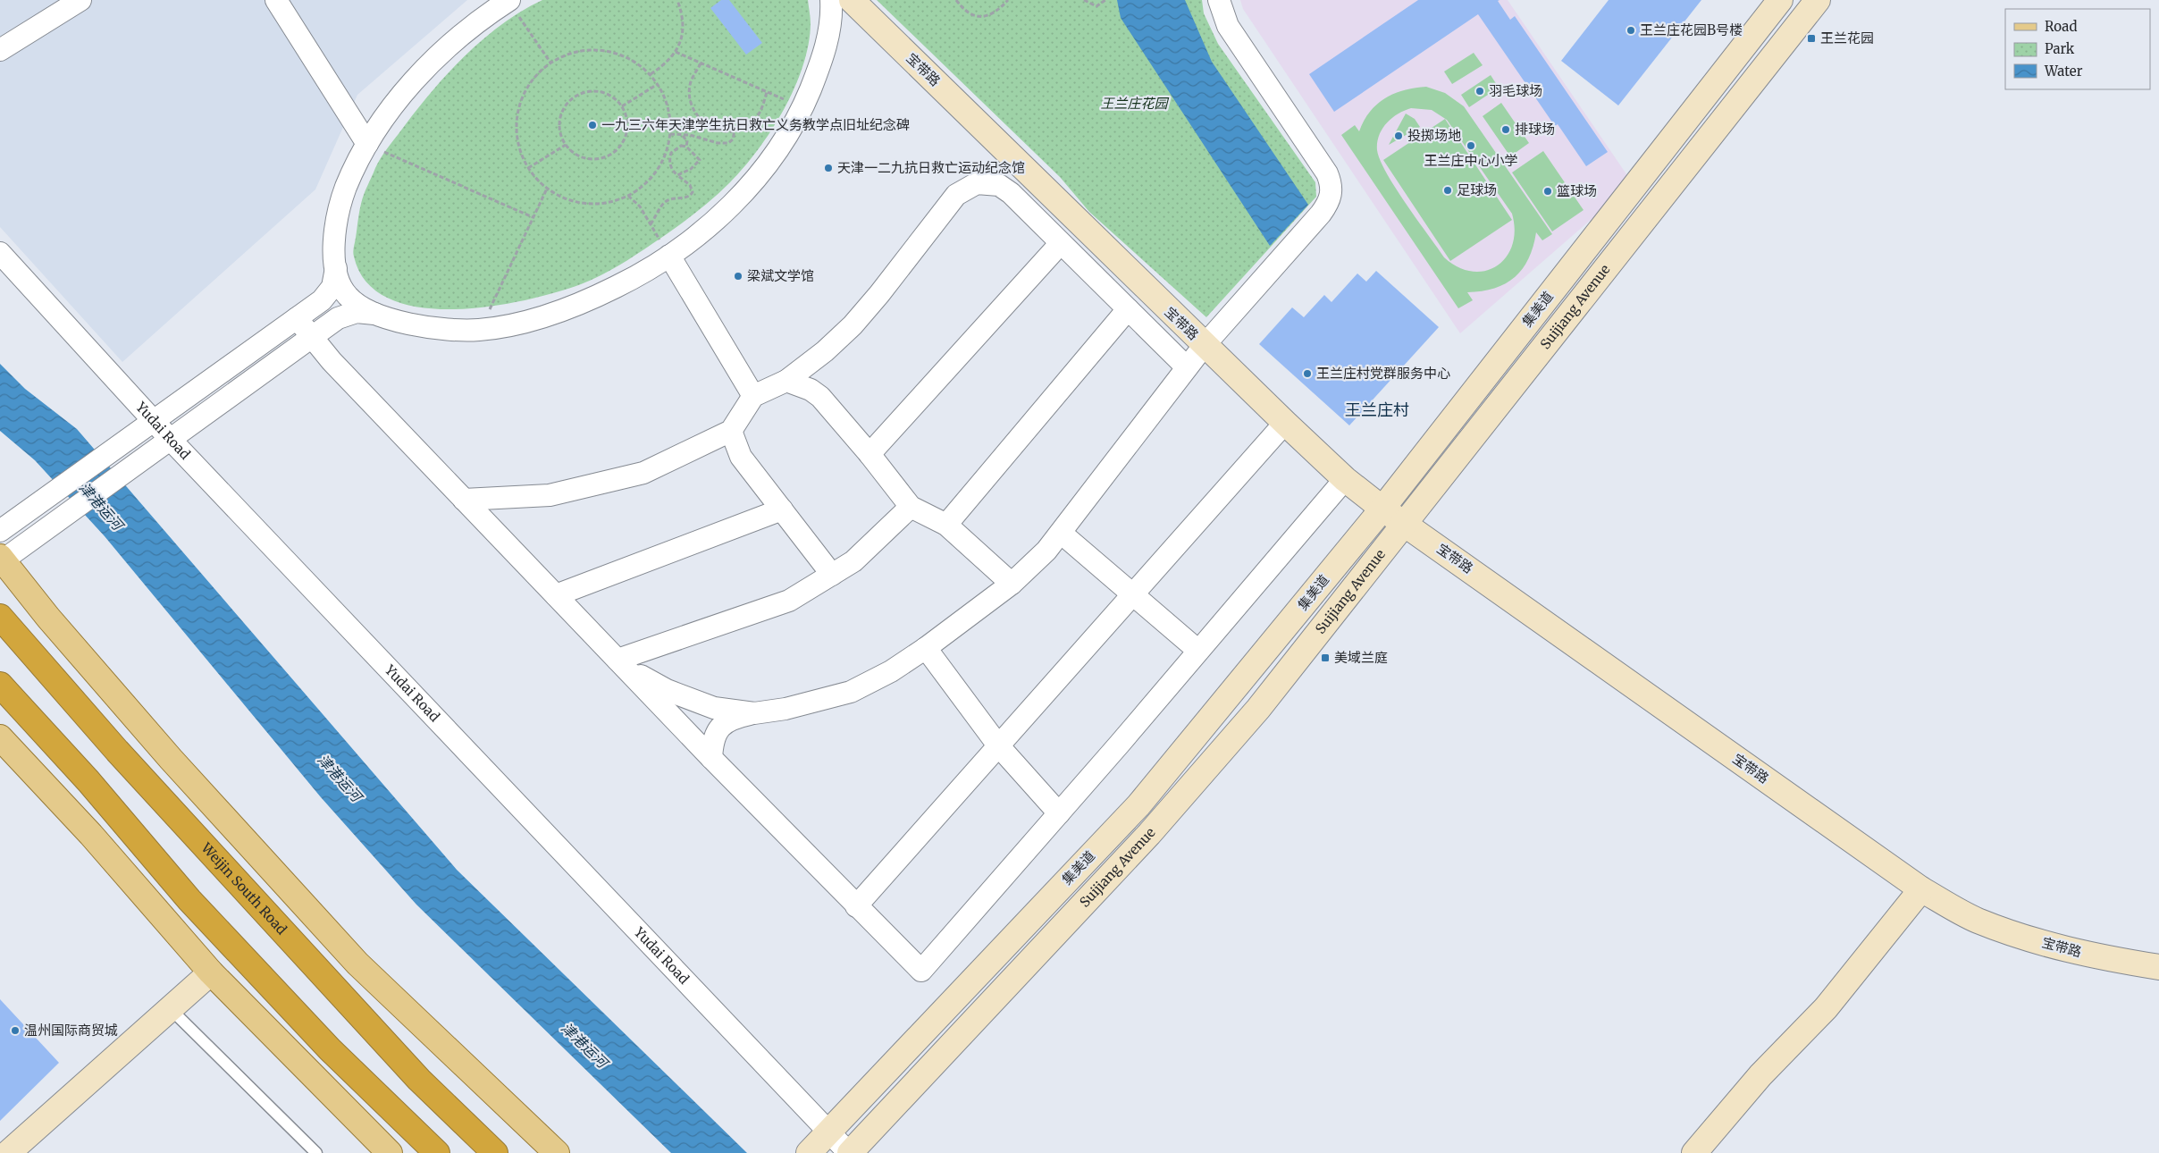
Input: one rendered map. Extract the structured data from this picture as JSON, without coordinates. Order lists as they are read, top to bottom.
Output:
{
  "streets": {
    "highway": ["Weijin South Road"],
    "main road": ["宝带路", "Suijiang Avenue", "集美道"],
    "street": ["Yudai Road"]
  },
  "crossings": [
    ["宝带路", "Suijiang Avenue"],
    ["宝带路", "集美道"],
    ["Suijiang Avenue", "Yudai Road"],
    ["集美道", "Yudai Road"]
  ],
  "districts": ["王兰庄村"],
  "water": ["津港运河"],
  "parks": ["王兰庄花园"],
  "places": {
    "other": [
      "王兰庄花园B号楼",
      "羽毛球场",
      "一九三六年天津学生抗日救亡义务教学点旧址纪念碑",
      "排球场",
      "投掷场地",
      "王兰庄中心小学",
      "天津一二九抗日救亡运动纪念馆",
      "足球场",
      "篮球场",
      "梁斌文学馆",
      "王兰庄村党群服务中心",
      "温州国际商贸城"
    ],
    "transit": ["王兰花园", "美域兰庭"]
  },
  "legend": ["Road", "Park", "Water"]
}
